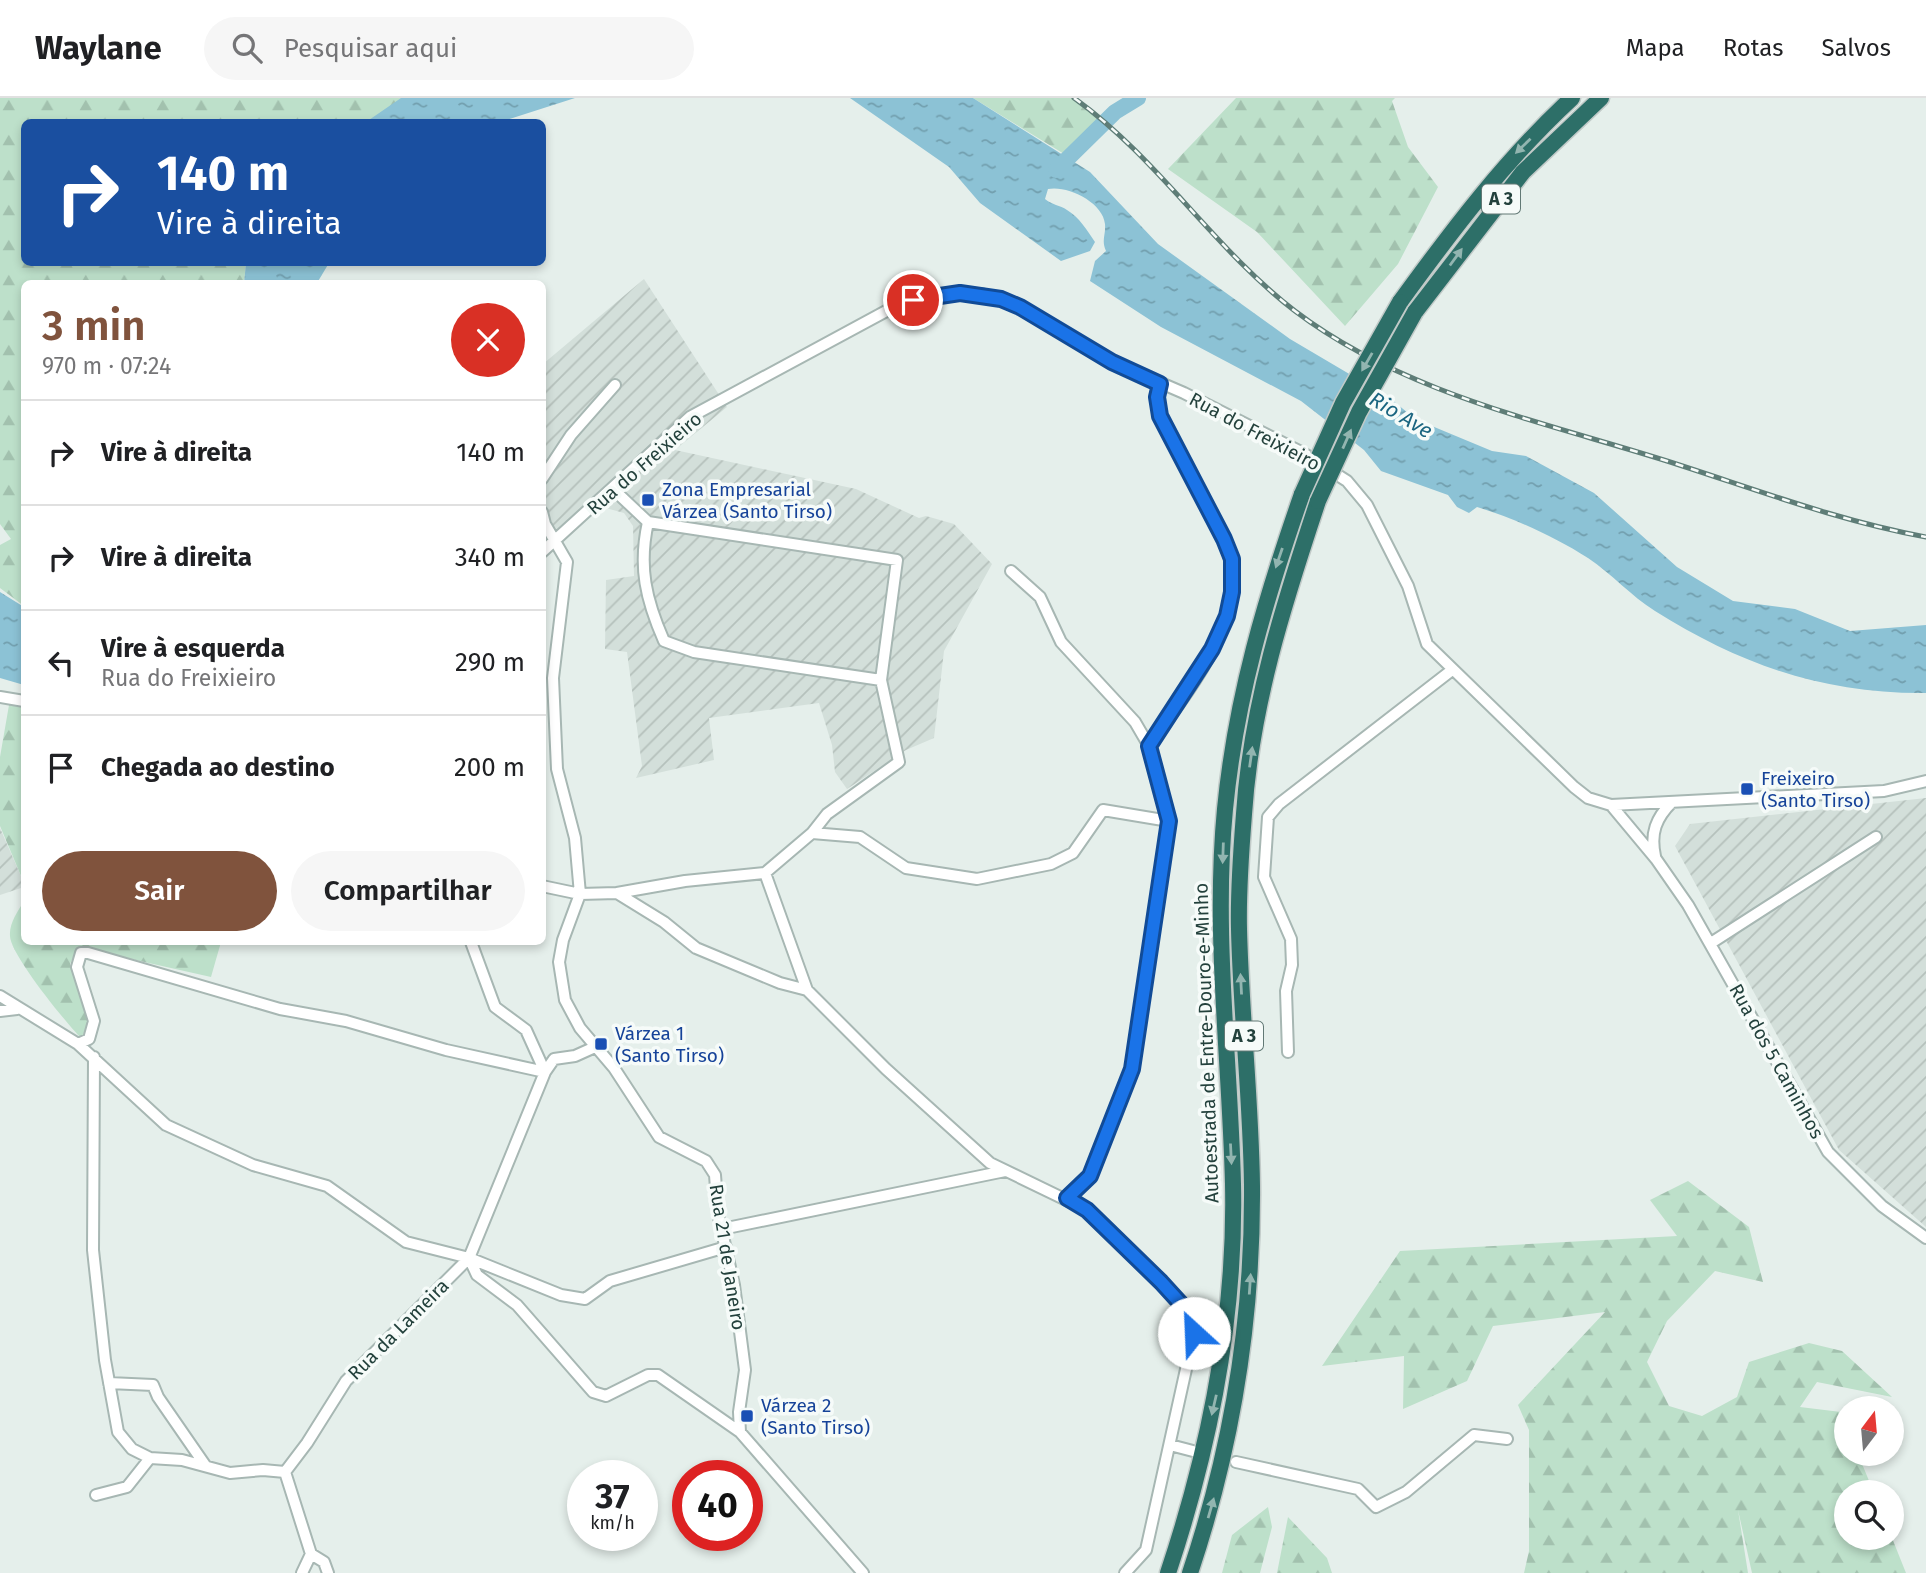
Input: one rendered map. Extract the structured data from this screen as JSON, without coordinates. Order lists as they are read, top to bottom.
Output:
{
  "streets": {
    "highway": ["A 3", "Autoestrada de Entre-Douro-e-Minho"],
    "street": [
      "Rua do Freixieiro",
      "Rua dos 5 Caminhos",
      "Rua 21 de Janeiro",
      "Rua da Lameira"
    ]
  },
  "crossings": [
    ["Rua do Freixieiro", "Rua dos 5 Caminhos"]
  ],
  "water": ["Rio Ave"],
  "places": {
    "transit": [
      "Zona Empresarial Várzea (Santo Tirso)",
      "Freixeiro (Santo Tirso)",
      "Várzea 1 (Santo Tirso)",
      "Várzea 2 (Santo Tirso)"
    ]
  },
  "north": "top",
  "page": {
    "header": "Waylane",
    "search": "Pesquisar aqui",
    "nav": ["Mapa", "Rotas", "Salvos"],
    "turn": ["140 m", "Vire à direita"],
    "heading": ["3 min", "970 m · 07:24"],
    "list": [
      {
        "name": "Vire à direita",
        "value": "140 m"
      },
      {
        "name": "Vire à direita",
        "value": "340 m"
      },
      {
        "name": "Vire à esquerda",
        "note": "Rua do Freixieiro",
        "value": "290 m"
      },
      {
        "name": "Chegada ao destino",
        "value": "200 m"
      }
    ],
    "buttons": ["Sair", "Compartilhar"],
    "speed": "37 km/h",
    "limit": "40"
  }
}
